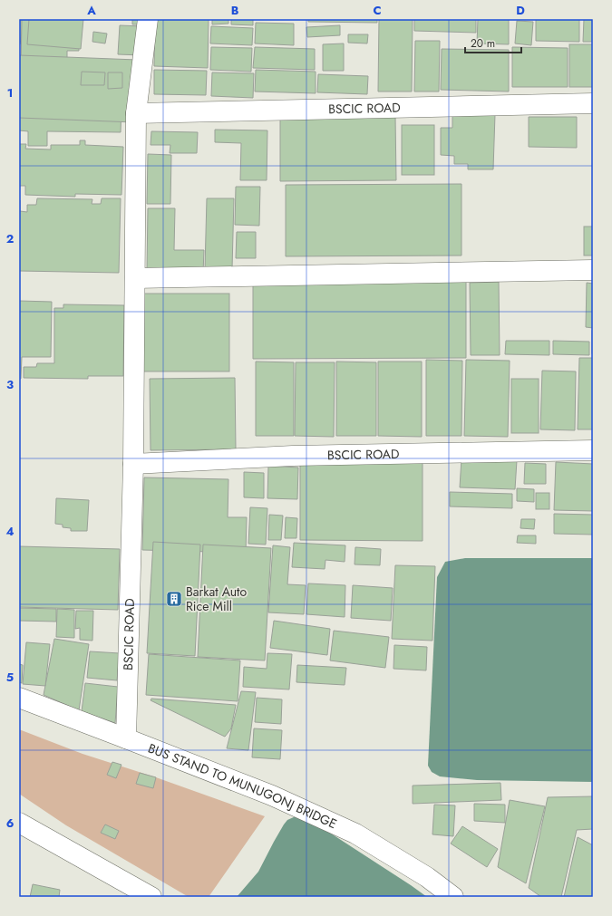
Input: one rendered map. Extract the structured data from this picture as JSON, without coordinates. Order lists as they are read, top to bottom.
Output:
{
  "streets": {
    "main road": ["BSCIC ROAD", "BUS STAND TO MUNUGONJ BRIDGE"]
  },
  "crossings": [
    ["BSCIC ROAD", "BUS STAND TO MUNUGONJ BRIDGE"]
  ],
  "places": {
    "building": ["Barkat Auto Rice Mill"]
  },
  "scale_bar": "20 m",
  "grid": {
    "columns": [
      "A",
      "B",
      "C",
      "D"
    ],
    "rows": [
      "1",
      "2",
      "3",
      "4",
      "5",
      "6"
    ]
  }
}
